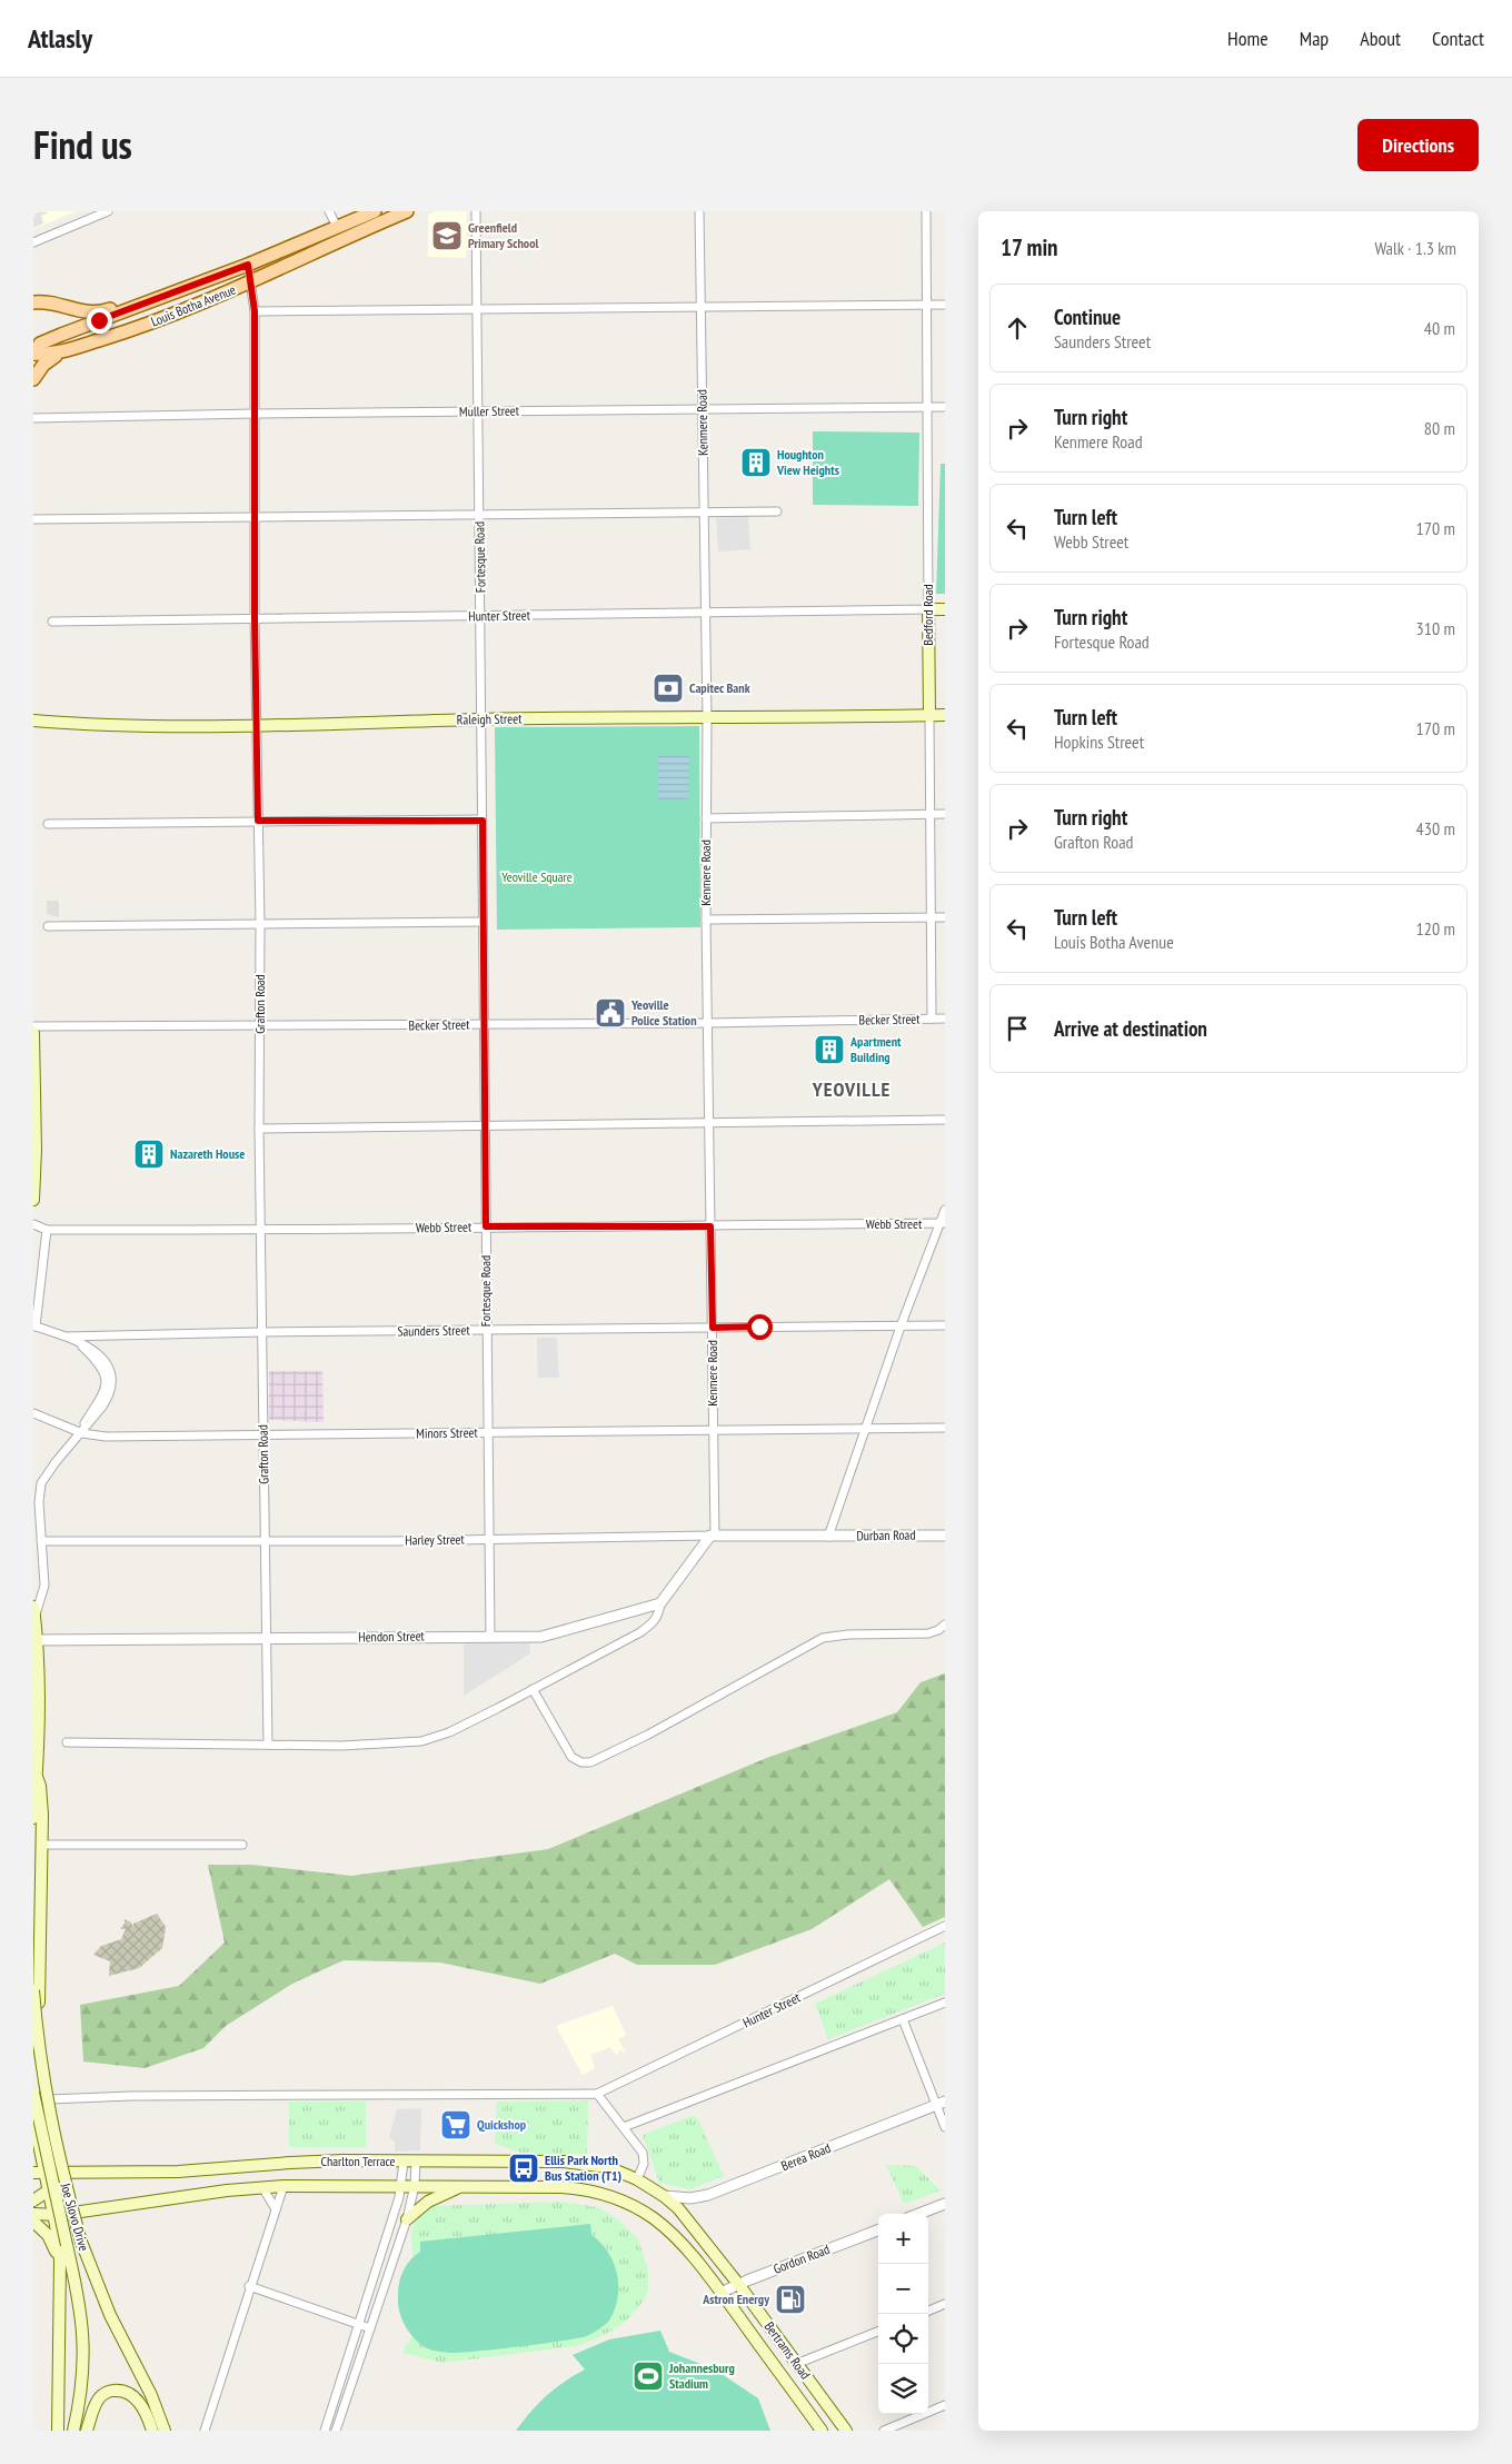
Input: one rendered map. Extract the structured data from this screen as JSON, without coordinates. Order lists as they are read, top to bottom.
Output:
{
  "streets": {
    "main road": [
      "Louis Botha Avenue",
      "Bedford Road",
      "Hunter Street",
      "Raleigh Street",
      "Charlton Terrace",
      "Joe Slovo Drive",
      "Bertrams Road"
    ],
    "street": [
      "Muller Street",
      "Kenmere Road",
      "Fortesque Road",
      "Grafton Road",
      "Becker Street",
      "Webb Street",
      "Saunders Street",
      "Minors Street",
      "Durban Road",
      "Harley Street",
      "Hendon Street",
      "Berea Road",
      "Gordon Road"
    ]
  },
  "crossings": [
    ["Louis Botha Avenue", "Grafton Road"],
    ["Muller Street", "Kenmere Road"],
    ["Muller Street", "Fortesque Road"],
    ["Muller Street", "Bedford Road"],
    ["Muller Street", "Grafton Road"],
    ["Kenmere Road", "Hunter Street"],
    ["Kenmere Road", "Raleigh Street"],
    ["Kenmere Road", "Becker Street"],
    ["Kenmere Road", "Webb Street"],
    ["Kenmere Road", "Saunders Street"],
    ["Kenmere Road", "Minors Street"],
    ["Kenmere Road", "Harley Street"],
    ["Fortesque Road", "Hunter Street"],
    ["Fortesque Road", "Raleigh Street"],
    ["Fortesque Road", "Becker Street"],
    ["Fortesque Road", "Webb Street"],
    ["Fortesque Road", "Saunders Street"],
    ["Fortesque Road", "Minors Street"],
    ["Fortesque Road", "Harley Street"],
    ["Fortesque Road", "Hendon Street"],
    ["Bedford Road", "Hunter Street"],
    ["Bedford Road", "Raleigh Street"],
    ["Bedford Road", "Becker Street"],
    ["Hunter Street", "Grafton Road"],
    ["Raleigh Street", "Grafton Road"],
    ["Grafton Road", "Becker Street"],
    ["Grafton Road", "Webb Street"],
    ["Grafton Road", "Saunders Street"],
    ["Grafton Road", "Minors Street"],
    ["Grafton Road", "Harley Street"],
    ["Grafton Road", "Hendon Street"],
    ["Durban Road", "Harley Street"],
    ["Berea Road", "Charlton Terrace"],
    ["Berea Road", "Bertrams Road"],
    ["Charlton Terrace", "Bertrams Road"],
    ["Gordon Road", "Bertrams Road"]
  ],
  "districts": ["YEOVILLE"],
  "parks": ["Yeoville Square"],
  "places": {
    "school or university": ["Greenfield Primary School"],
    "building": ["Houghton View Heights", "Apartment Building", "Nazareth House"],
    "bank": ["Capitec Bank"],
    "public building": ["Yeoville Police Station"],
    "supermarket": ["Quickshop"],
    "bus stop": ["Ellis Park North Bus Station (T1)"],
    "fuel station": ["Astron Energy"],
    "sports": ["Johannesburg Stadium"]
  },
  "page": {
    "header": "Atlasly",
    "nav": [
      "Home",
      "Map",
      "About",
      "Contact"
    ],
    "title": "Find us",
    "buttons": "Directions",
    "heading": ["17 min", "Walk · 1.3 km"],
    "list": [
      ["Continue", "Saunders Street", "40 m"],
      ["Turn right", "Kenmere Road", "80 m"],
      ["Turn left", "Webb Street", "170 m"],
      ["Turn right", "Fortesque Road", "310 m"],
      ["Turn left", "Hopkins Street", "170 m"],
      ["Turn right", "Grafton Road", "430 m"],
      ["Turn left", "Louis Botha Avenue", "120 m"],
      "Arrive at destination"
    ],
    "map_buttons": ["+", "−"]
  }
}
